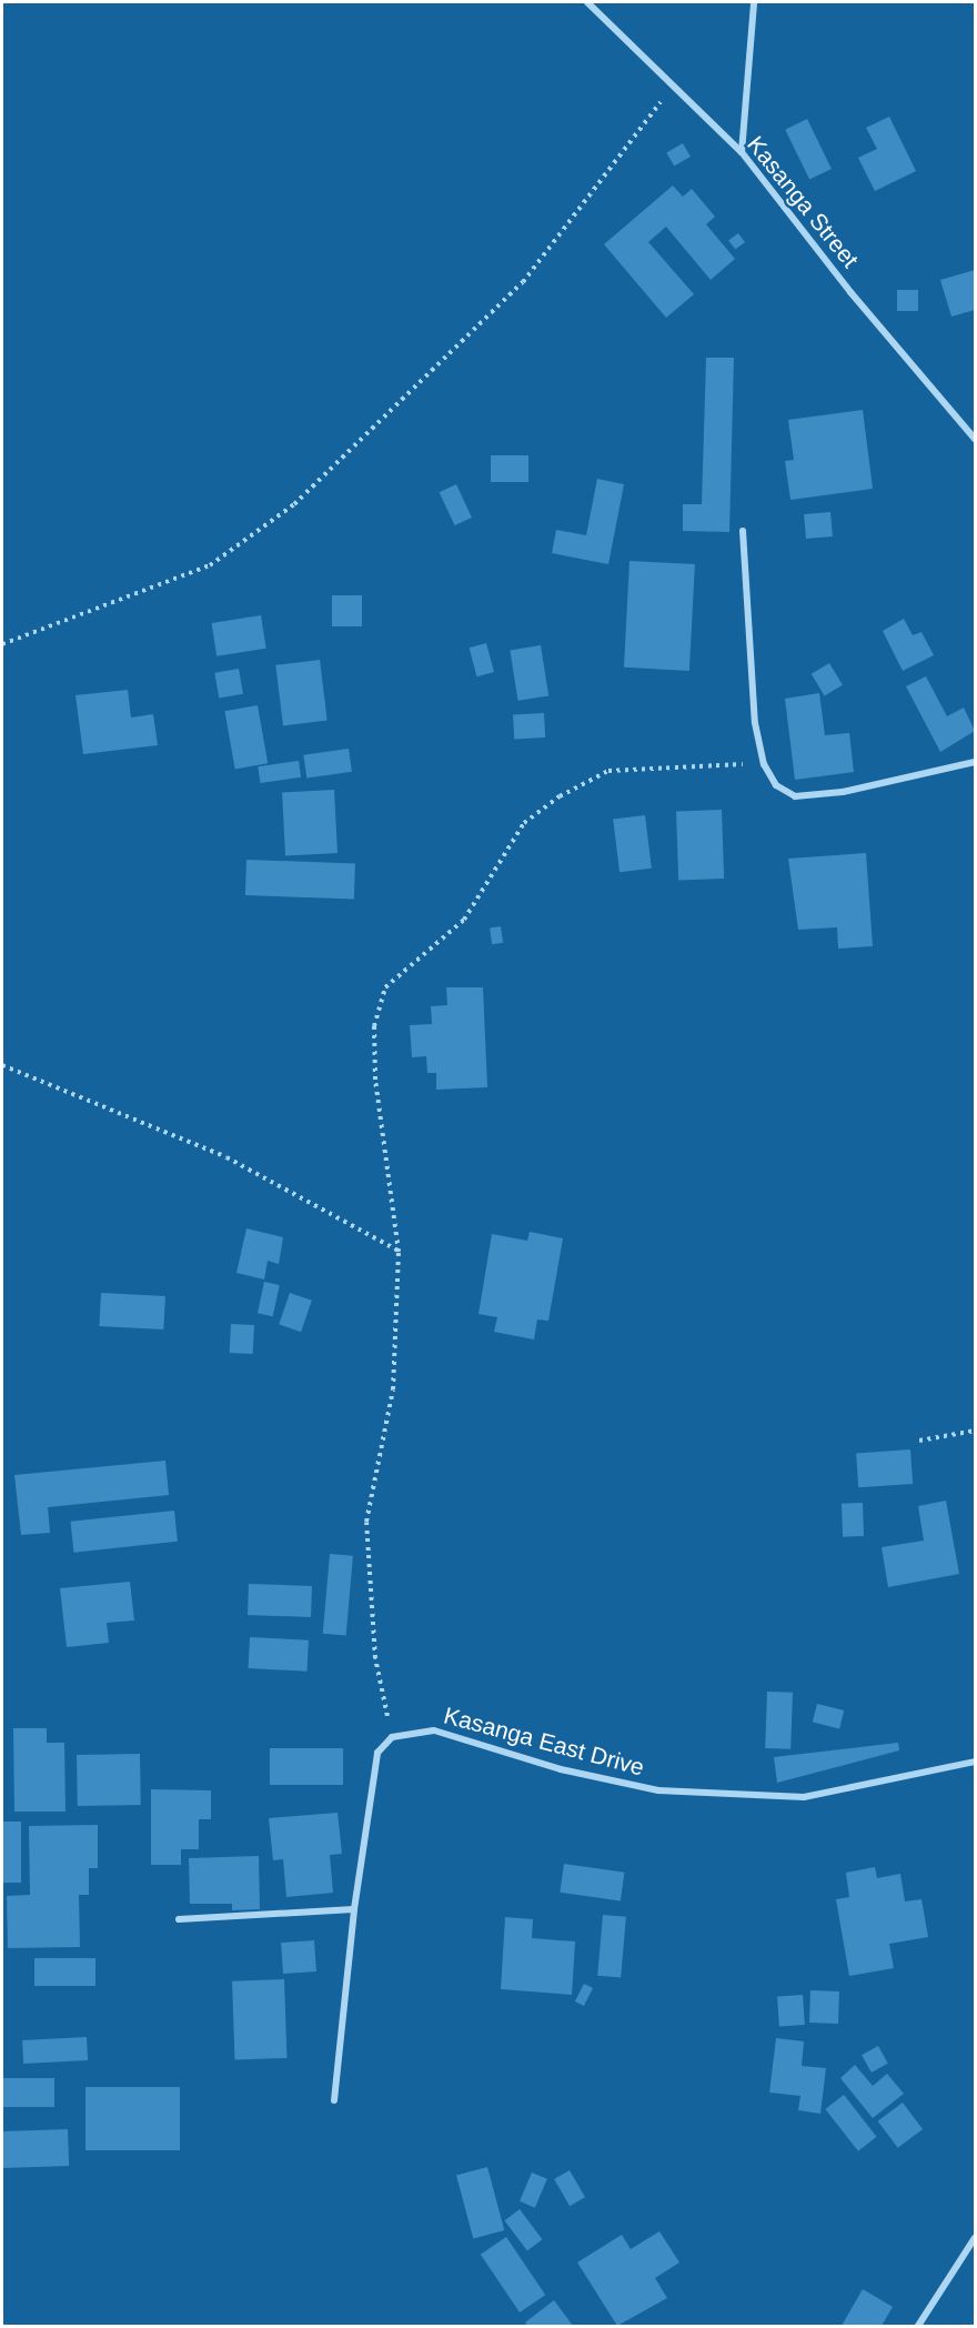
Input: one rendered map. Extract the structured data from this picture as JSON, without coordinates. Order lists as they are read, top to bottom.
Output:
{
  "streets": {
    "street": ["Kasanga Street", "Kasanga East Drive"]
  }
}
